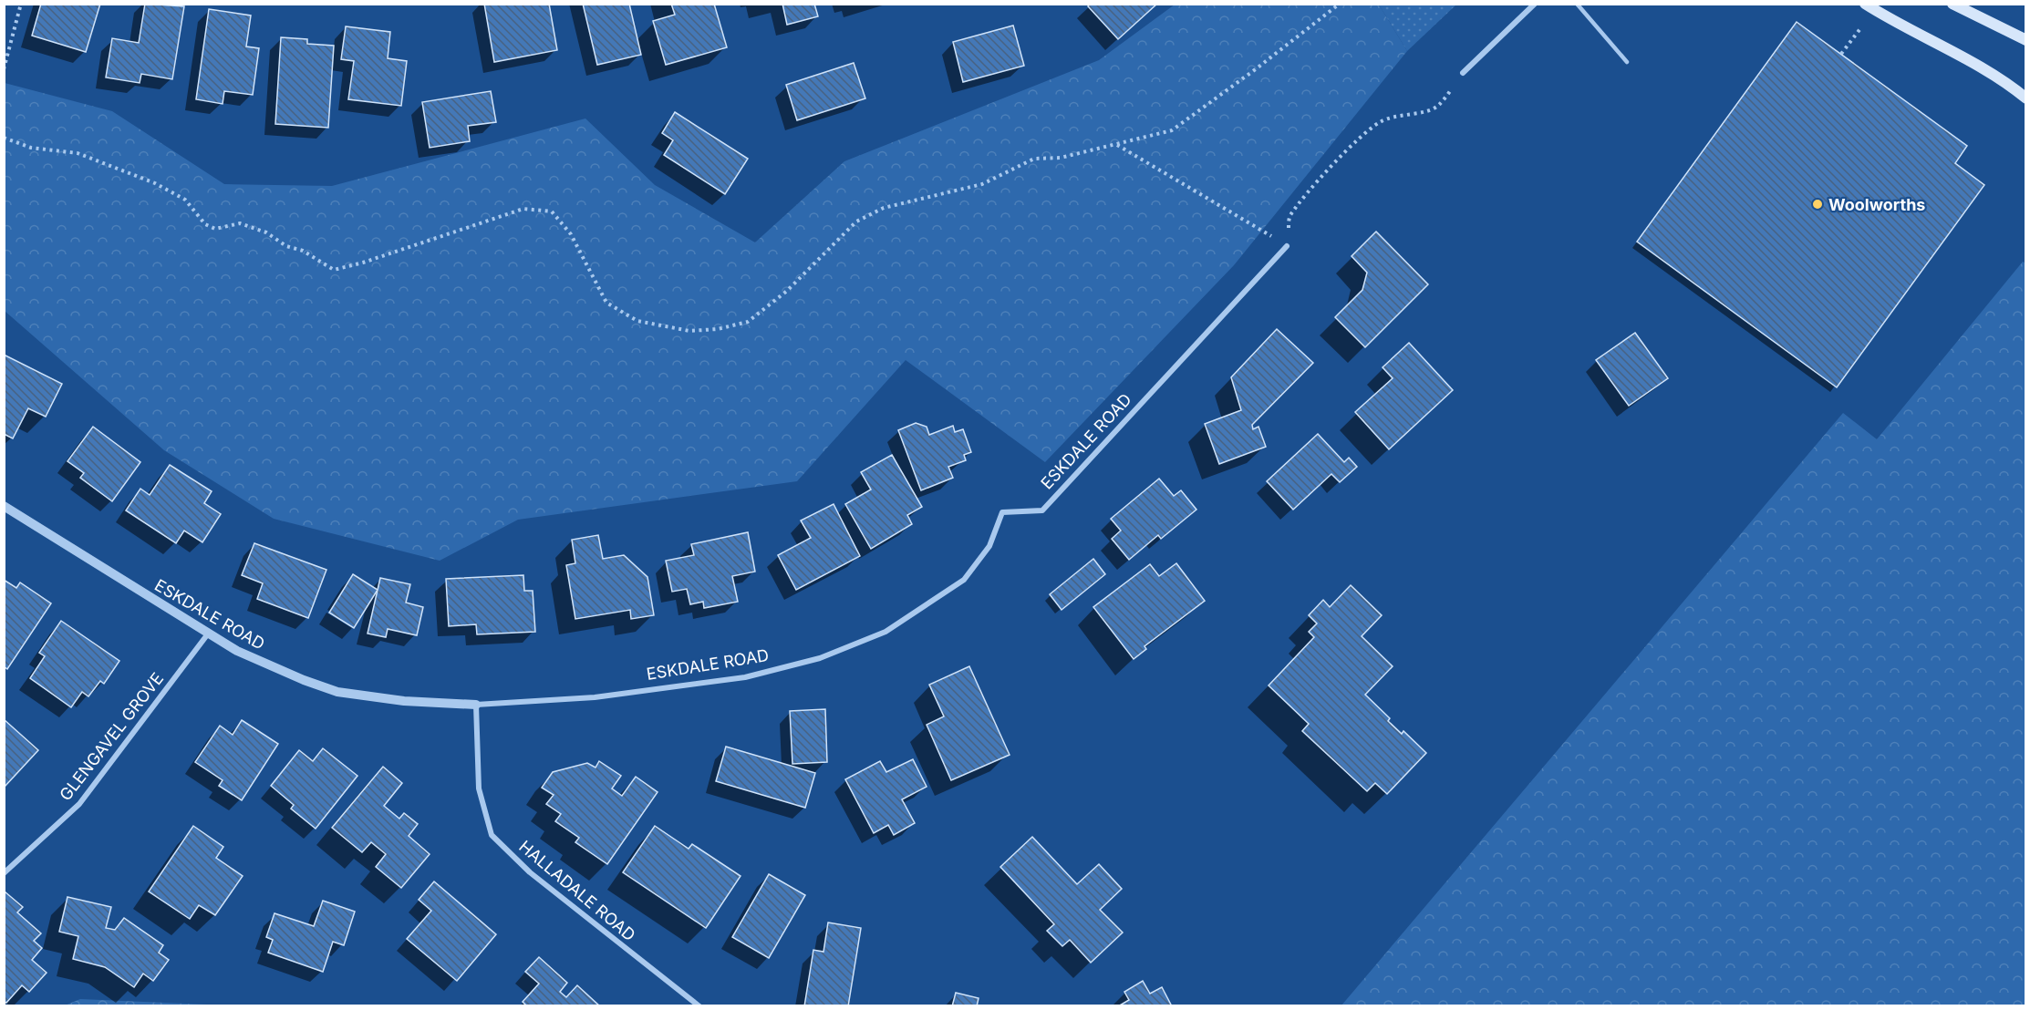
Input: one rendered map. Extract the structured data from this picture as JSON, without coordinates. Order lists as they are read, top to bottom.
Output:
{
  "streets": {
    "street": ["ESKDALE ROAD", "GLENGAVEL GROVE", "HALLADALE ROAD"]
  },
  "crossings": [
    ["ESKDALE ROAD", "GLENGAVEL GROVE"],
    ["ESKDALE ROAD", "HALLADALE ROAD"]
  ],
  "places": ["Woolworths"]
}
